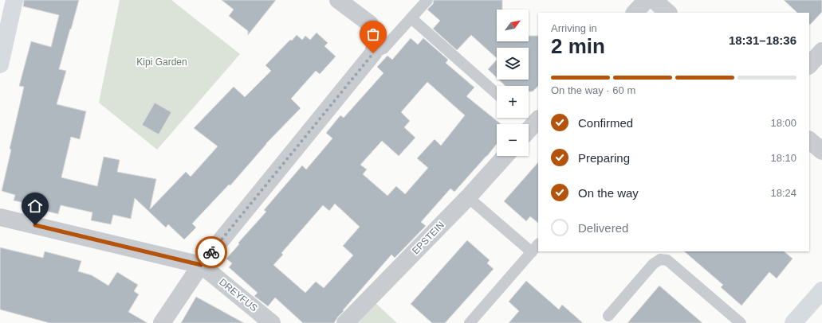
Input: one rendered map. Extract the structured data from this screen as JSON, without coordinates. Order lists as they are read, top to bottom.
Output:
{
  "streets": {
    "street": ["EPSTEIN", "DREYFUS"]
  },
  "parks": ["Kipi Garden"],
  "north": "top right",
  "page": {
    "map_buttons": ["+", "−"],
    "heading": ["2 min", "Arriving in", "18:31–18:36"],
    "bar": "On the way · 60 m",
    "list": [
      ["Confirmed", "18:00"],
      ["Preparing", "18:10"],
      ["On the way", "18:24"],
      "Delivered"
    ]
  }
}
